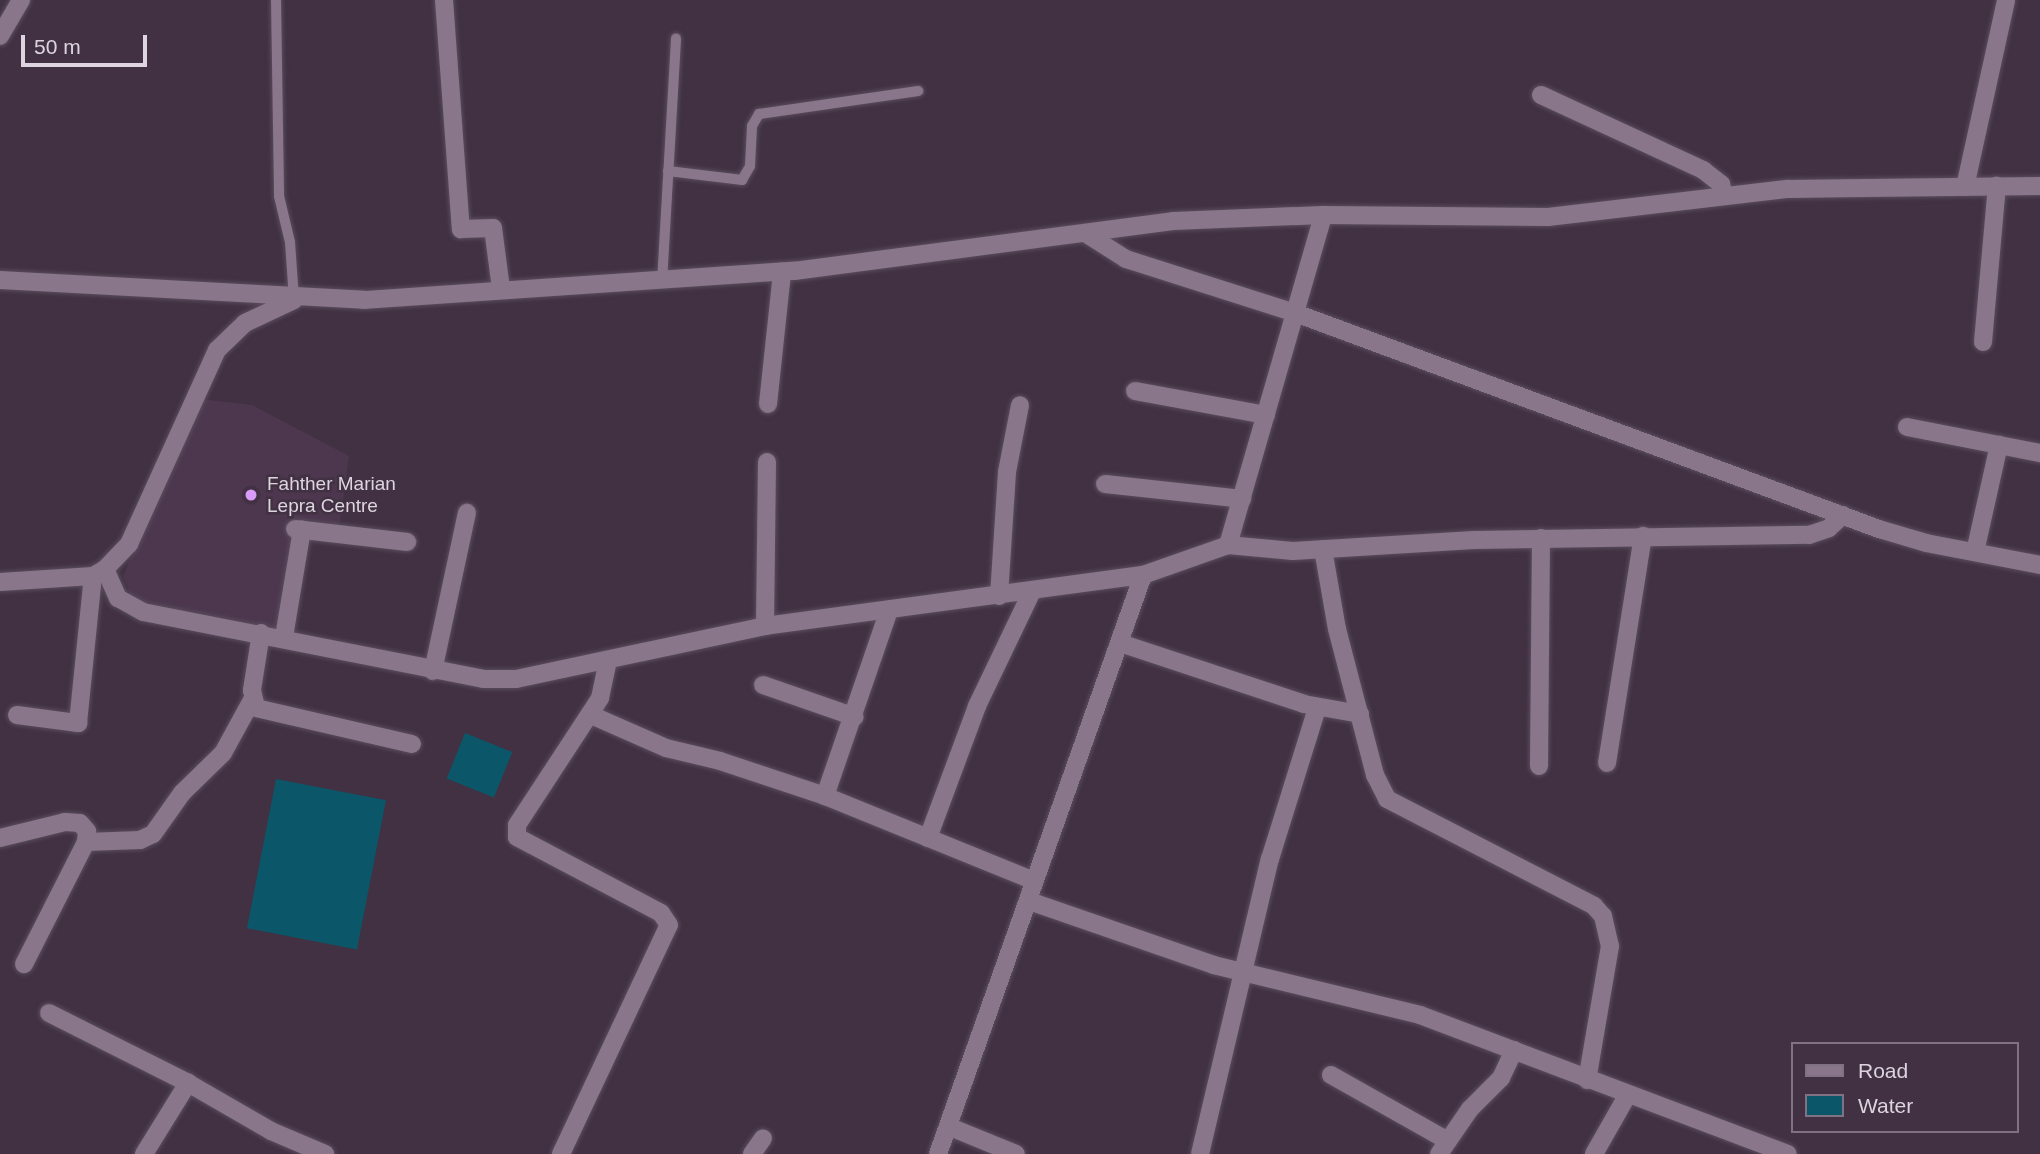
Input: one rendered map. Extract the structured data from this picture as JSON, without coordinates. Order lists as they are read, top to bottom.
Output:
{
  "places": ["Fahther Marian Lepra Centre"],
  "legend": ["Road", "Water"],
  "scale_bar": "50 m"
}
